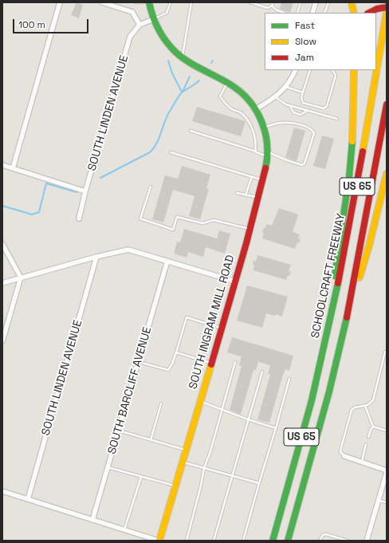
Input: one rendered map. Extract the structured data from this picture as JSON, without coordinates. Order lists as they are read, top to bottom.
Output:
{
  "streets": {
    "main road": ["US 65", "SCHOOLCRAFT FREEWAY", "SOUTH INGRAM MILL ROAD"],
    "street": ["SOUTH LINDEN AVENUE", "SOUTH BARCLIFF AVENUE"]
  },
  "crossings": [
    ["SOUTH LINDEN AVENUE", "SOUTH INGRAM MILL ROAD"]
  ],
  "legend": ["Fast", "Slow", "Jam"],
  "scale_bar": "100 m"
}
